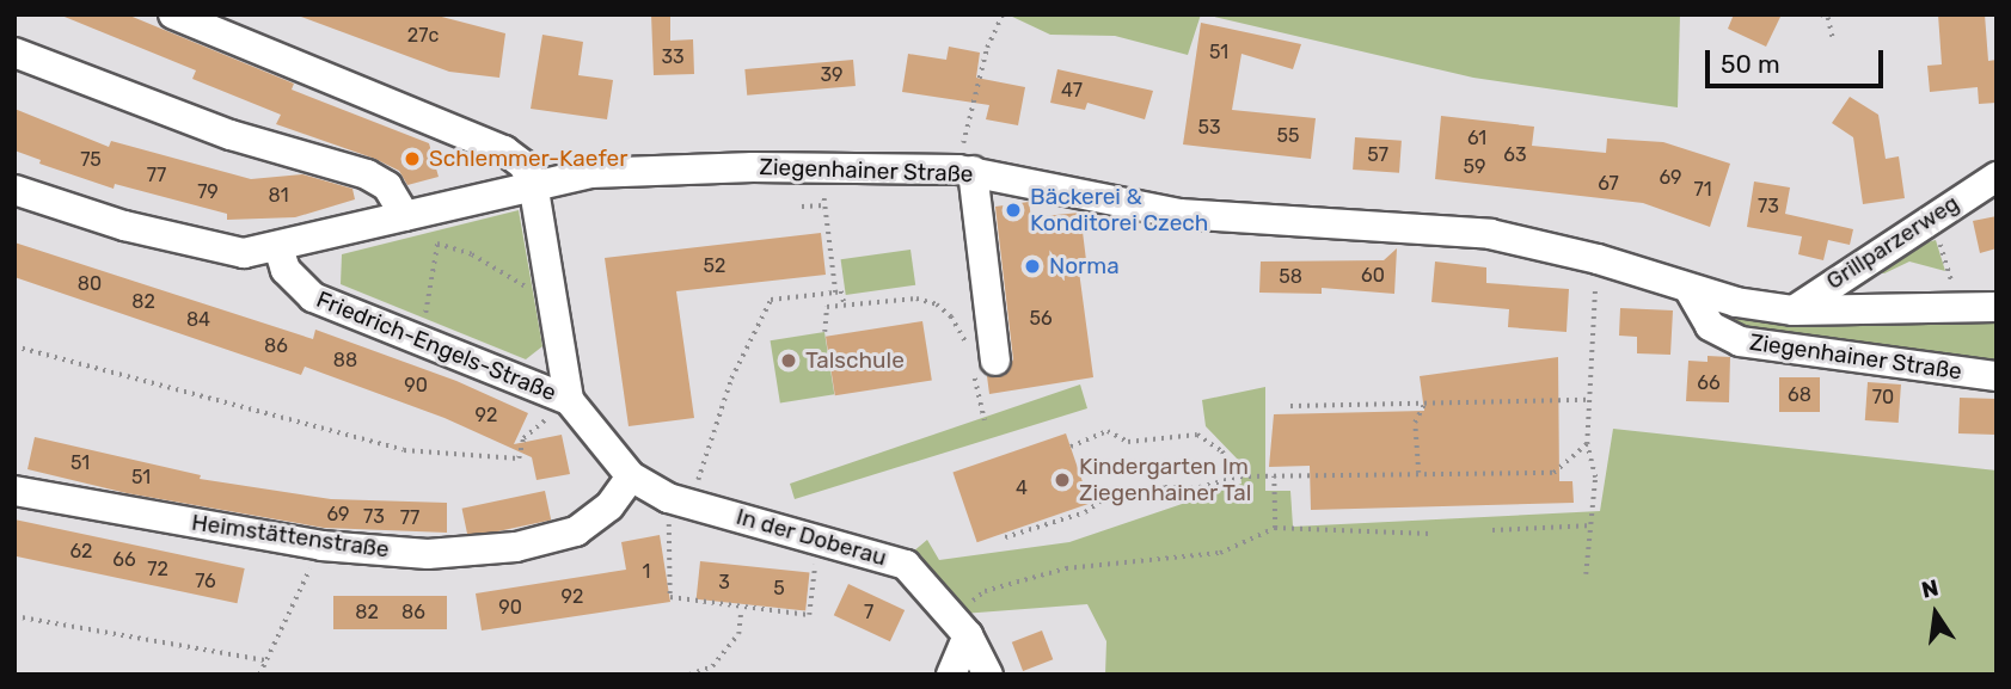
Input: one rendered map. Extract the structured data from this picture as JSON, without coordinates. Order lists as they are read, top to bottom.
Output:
{
  "streets": {
    "street": [
      "Ziegenhainer Straße",
      "Grillparzerweg",
      "Friedrich-Engels-Straße",
      "Heimstättenstraße",
      "In der Doberau"
    ]
  },
  "crossings": [
    ["Ziegenhainer Straße", "Grillparzerweg"],
    ["Ziegenhainer Straße", "Friedrich-Engels-Straße"],
    ["Friedrich-Engels-Straße", "Heimstättenstraße"],
    ["Friedrich-Engels-Straße", "In der Doberau"],
    ["Heimstättenstraße", "In der Doberau"]
  ],
  "places": [
    "Schlemmer-Kaefer",
    "Bäckerei & Konditorei Czech",
    "Norma",
    "Talschule",
    "Kindergarten Im Ziegenhainer Tal"
  ],
  "house_numbers": [
    "27c",
    "51",
    "33",
    "39",
    "47",
    "53",
    "55",
    "61",
    "57",
    "63",
    "75",
    "59",
    "77",
    "69",
    "67",
    "71",
    "79",
    "81",
    "73",
    "52",
    "60",
    "58",
    "80",
    "82",
    "56",
    "84",
    "86",
    "88",
    "66",
    "90",
    "68",
    "70",
    "92",
    "51",
    "51",
    "4",
    "69",
    "73",
    "77",
    "62",
    "66",
    "72",
    "1",
    "76",
    "3",
    "5",
    "92",
    "90",
    "82",
    "86",
    "7"
  ],
  "scale_bar": "50 m",
  "north": "top"
}
